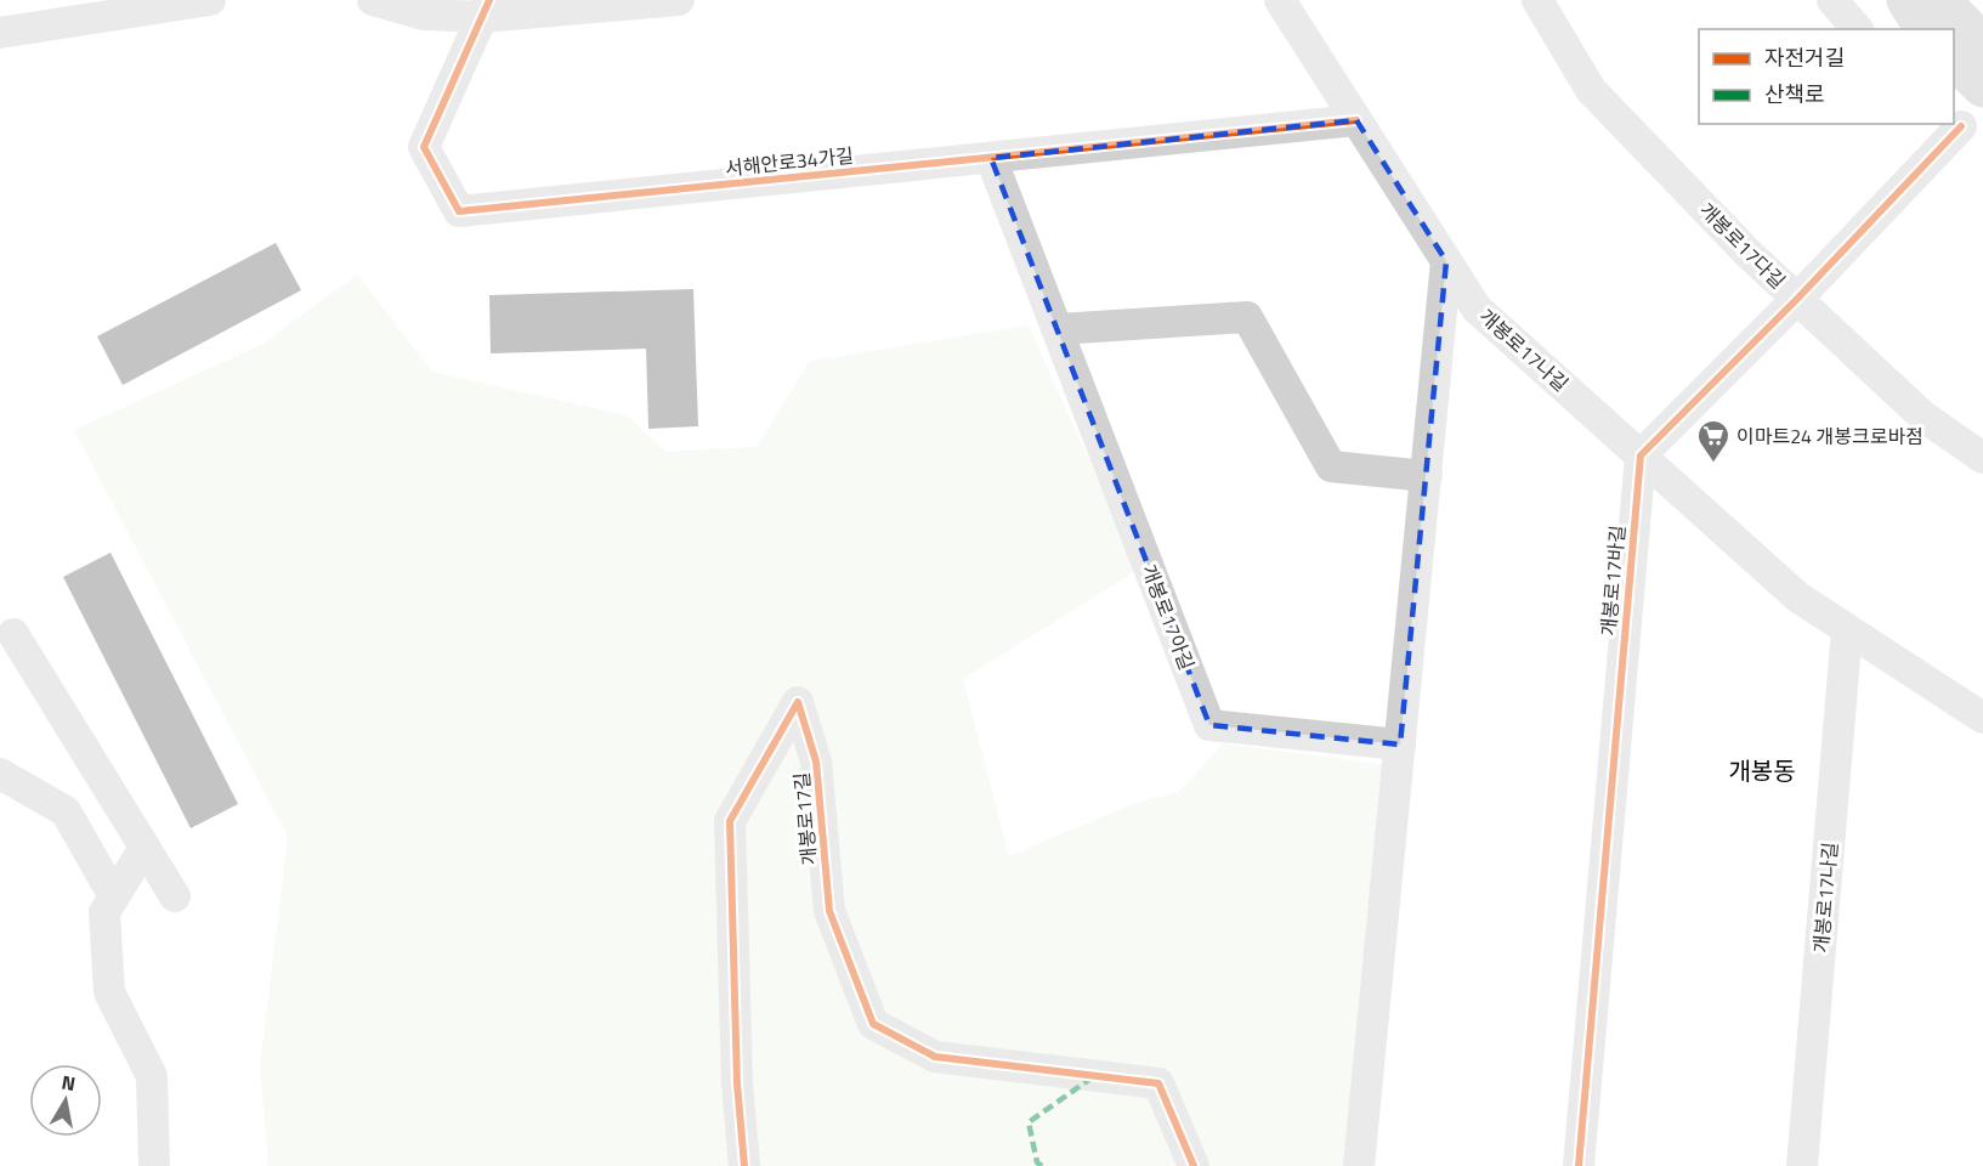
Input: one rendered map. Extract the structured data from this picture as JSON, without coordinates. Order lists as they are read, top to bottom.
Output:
{
  "streets": {
    "street": [
      "서해안로34가길",
      "개봉로17다길",
      "개봉로17나길",
      "개봉로17바길",
      "개봉로17아길",
      "개봉로17길"
    ]
  },
  "crossings": [
    ["서해안로34가길", "개봉로17나길"],
    ["서해안로34가길", "개봉로17아길"],
    ["개봉로17나길", "개봉로17바길"]
  ],
  "districts": ["개봉동"],
  "places": {
    "supermarket": ["이마트24 개봉크로바점"]
  },
  "legend": ["자전거길", "산책로"],
  "north": "top"
}
